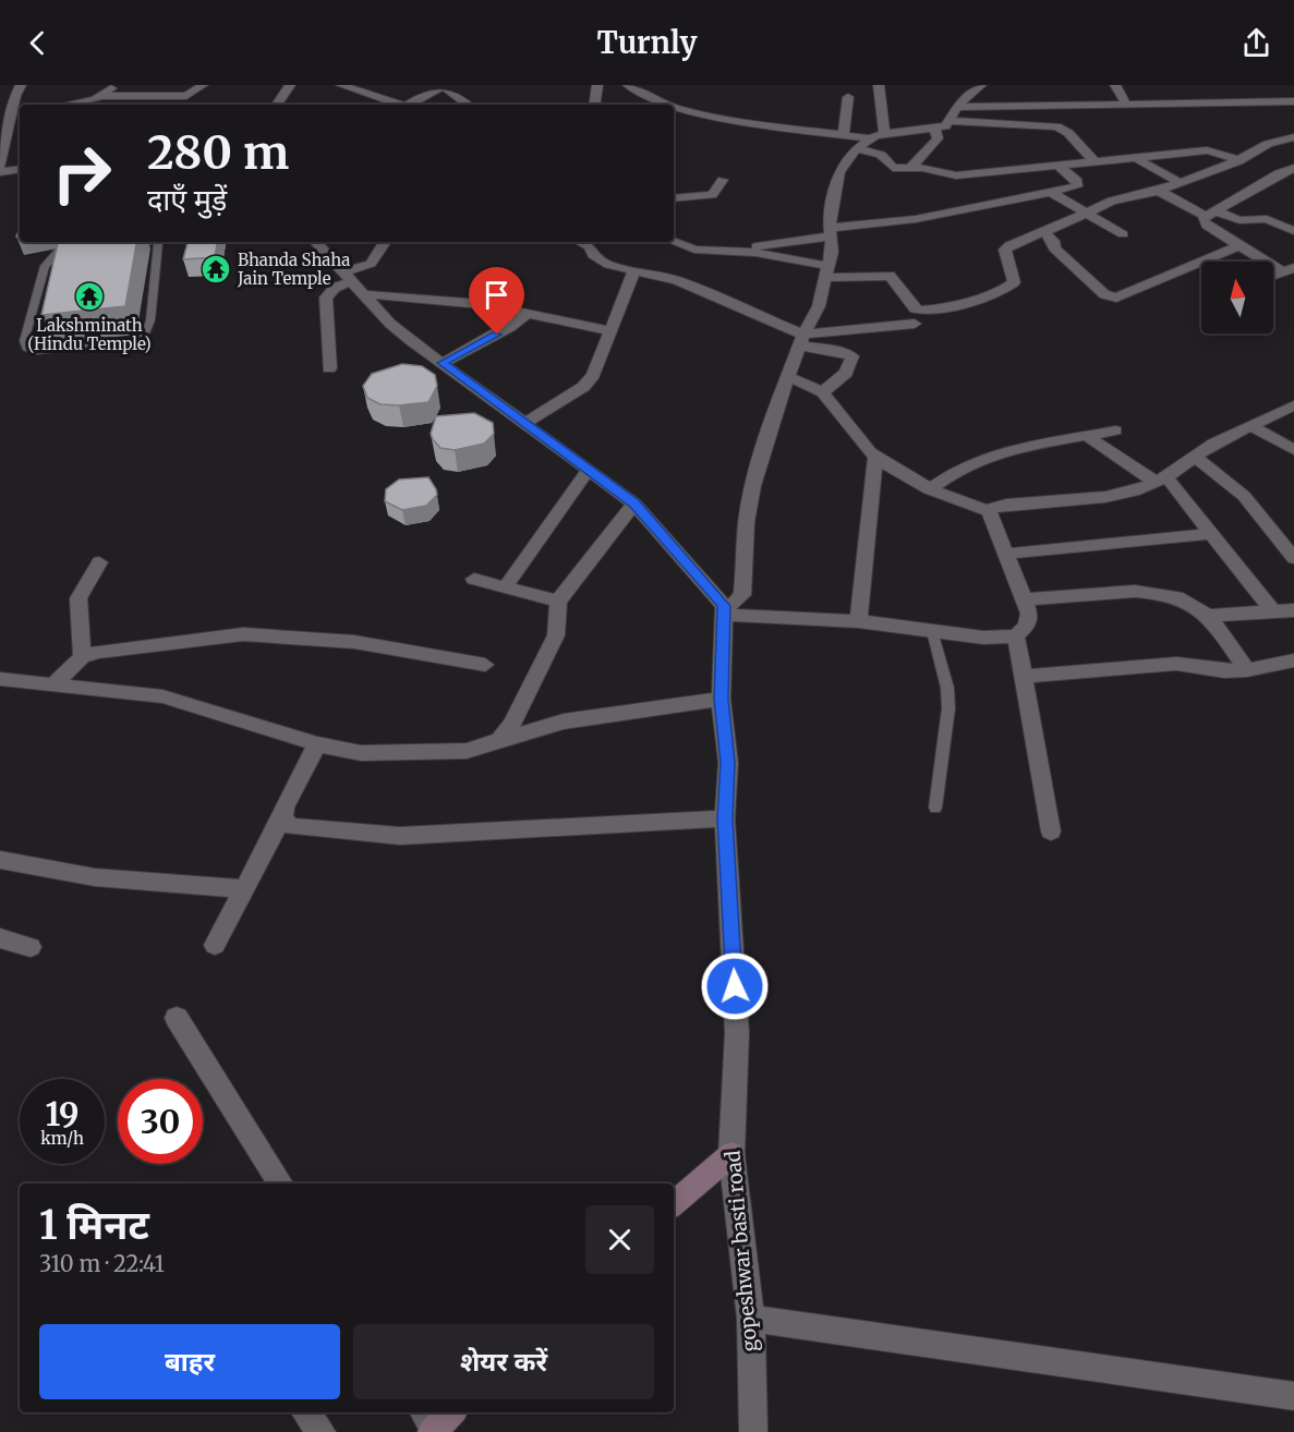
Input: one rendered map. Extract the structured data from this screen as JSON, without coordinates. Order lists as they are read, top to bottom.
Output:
{
  "streets": {
    "street": ["gopeshwar basti road"]
  },
  "places": {
    "temple": ["Bhanda Shaha Jain Temple", "Lakshminath (Hindu Temple)"]
  },
  "north": "top",
  "page": {
    "header": "Turnly",
    "turn": ["280 m", "दाएँ मुड़ें"],
    "speed": "19 km/h",
    "limit": "30",
    "heading": ["1 मिनट", "310 m · 22:41"],
    "buttons": ["बाहर", "शेयर करें"]
  }
}
